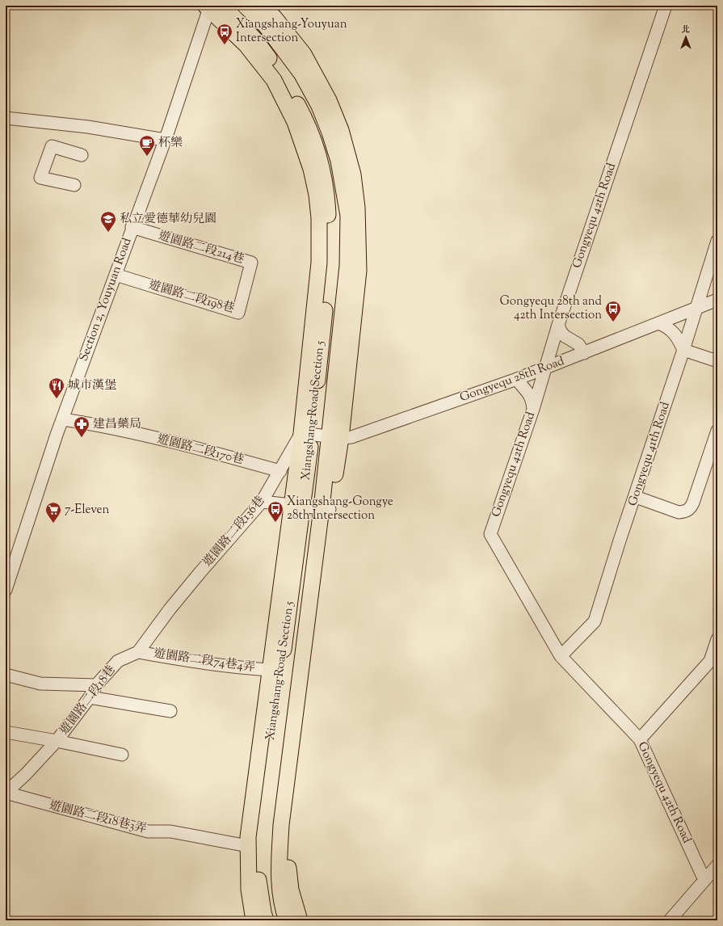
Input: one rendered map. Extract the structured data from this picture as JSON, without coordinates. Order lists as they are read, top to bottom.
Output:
{
  "streets": {
    "main road": ["Xiangshang Road Section 5"],
    "street": [
      "Gongyequ 42th Road",
      "遊園路二段214巷",
      "遊園路二段198巷",
      "Section 2, Youyuan Road",
      "Gongyequ 28th Road",
      "遊園路二段170巷",
      "Gongyequ 41th Road",
      "遊園路二段136巷",
      "遊園路二段74巷4弄",
      "遊園路二段18巷",
      "遊園路二段18巷3弄"
    ]
  },
  "crossings": [
    ["Gongyequ 42th Road", "Gongyequ 28th Road"],
    ["Gongyequ 42th Road", "Gongyequ 41th Road"],
    ["遊園路二段214巷", "遊園路二段198巷"],
    ["遊園路二段214巷", "Section 2, Youyuan Road"],
    ["遊園路二段198巷", "Section 2, Youyuan Road"],
    ["Section 2, Youyuan Road", "Xiangshang Road Section 5"],
    ["Section 2, Youyuan Road", "遊園路二段170巷"],
    ["Gongyequ 28th Road", "Xiangshang Road Section 5"],
    ["Gongyequ 28th Road", "Gongyequ 41th Road"],
    ["Gongyequ 28th Road", "遊園路二段136巷"],
    ["Xiangshang Road Section 5", "遊園路二段136巷"],
    ["Xiangshang Road Section 5", "遊園路二段74巷4弄"],
    ["Xiangshang Road Section 5", "遊園路二段18巷3弄"],
    ["遊園路二段170巷", "遊園路二段136巷"],
    ["遊園路二段136巷", "遊園路二段18巷"],
    ["遊園路二段74巷4弄", "遊園路二段18巷"],
    ["遊園路二段18巷", "遊園路二段18巷3弄"]
  ],
  "places": {
    "bus stop": ["Xiangshang-Youyuan Intersection", "Gongyequ 28th and 42th Intersection", "Xiangshang-Gongye 28th Intersection"],
    "cafe": ["杯樂"],
    "school or university": ["私立愛德華幼兒園"],
    "restaurant": ["城市漢堡"],
    "pharmacy": ["建昌藥局"],
    "supermarket": ["7-Eleven"]
  },
  "north": "top"
}
